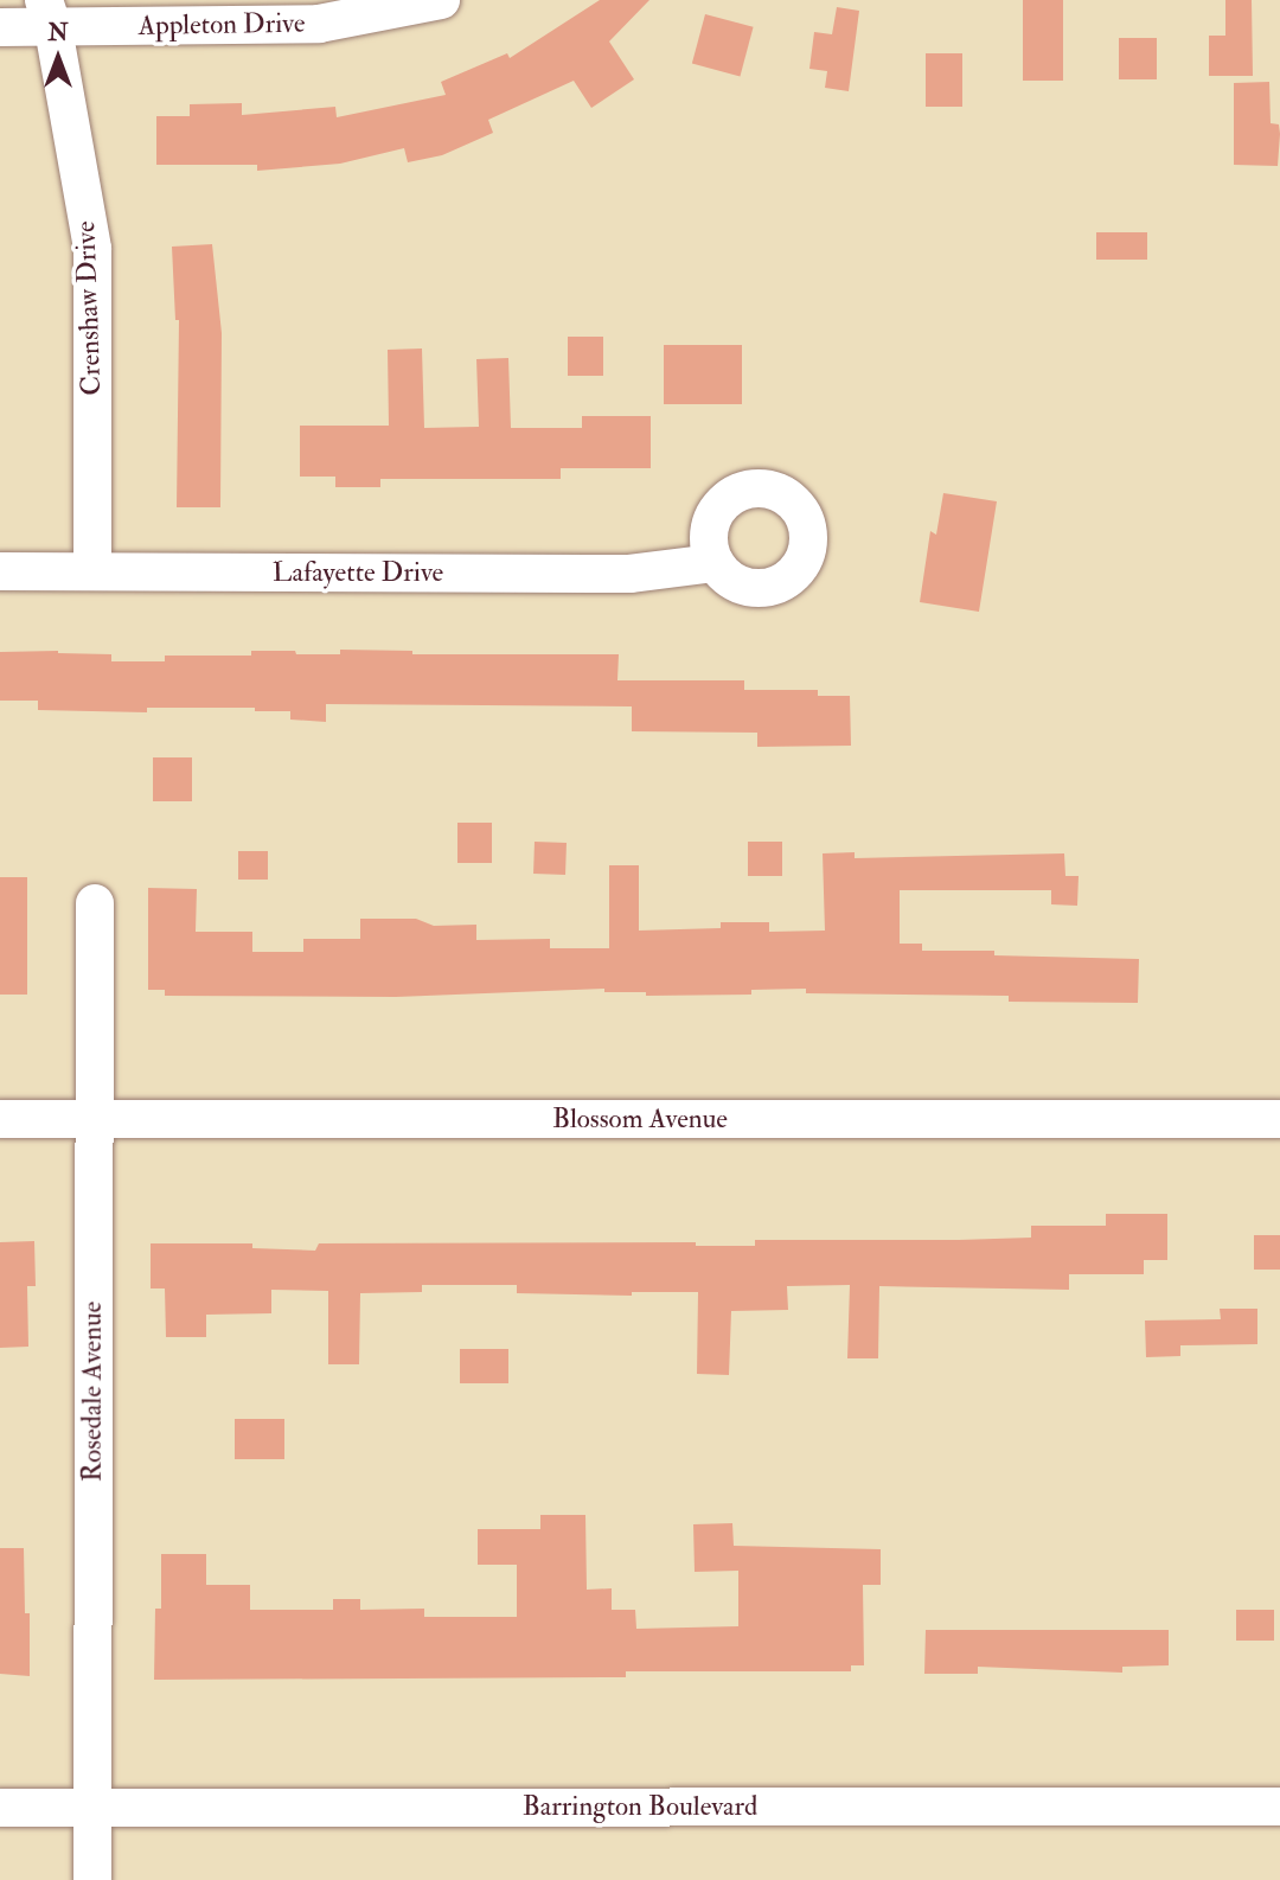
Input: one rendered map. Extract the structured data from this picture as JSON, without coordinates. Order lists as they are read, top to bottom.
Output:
{
  "streets": {
    "street": [
      "Appleton Drive",
      "Crenshaw Drive",
      "Lafayette Drive",
      "Blossom Avenue",
      "Rosedale Avenue",
      "Barrington Boulevard"
    ]
  },
  "crossings": [
    ["Appleton Drive", "Crenshaw Drive"],
    ["Crenshaw Drive", "Lafayette Drive"],
    ["Blossom Avenue", "Rosedale Avenue"],
    ["Rosedale Avenue", "Barrington Boulevard"]
  ],
  "north": "top"
}
